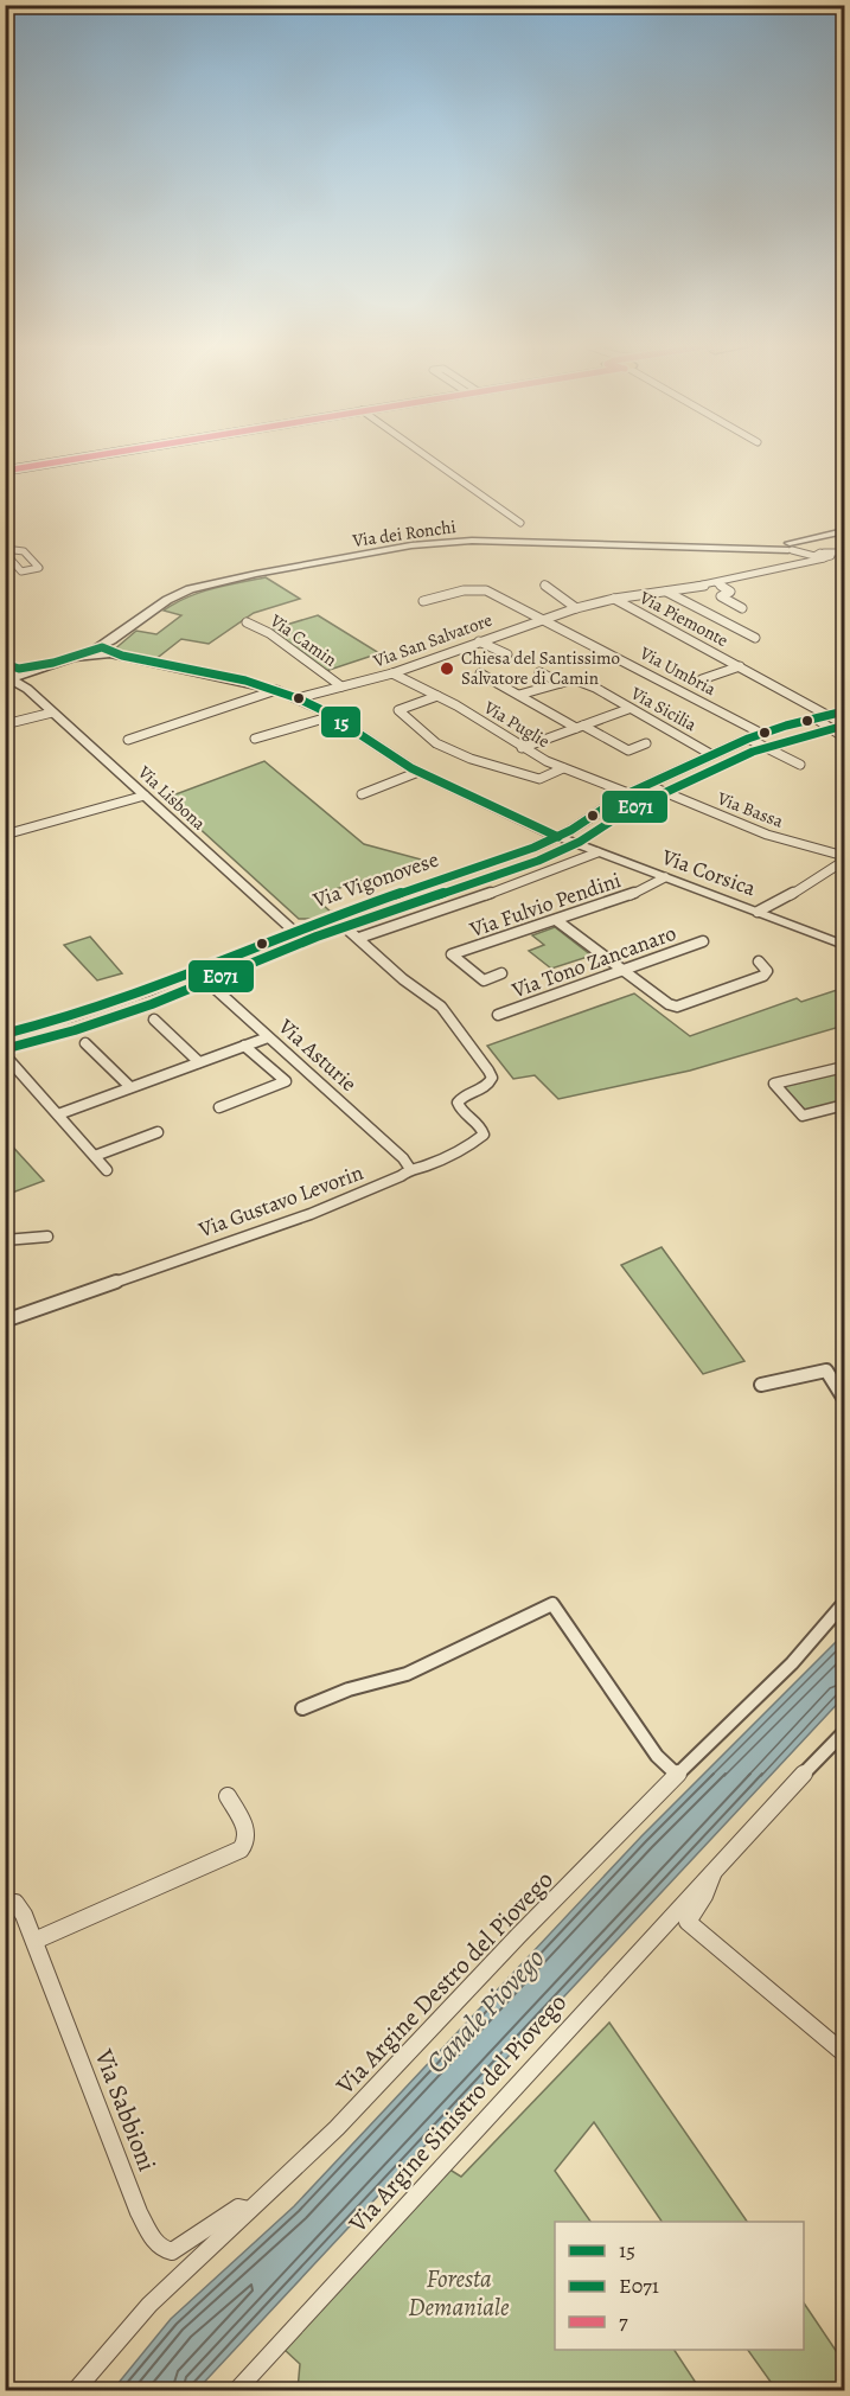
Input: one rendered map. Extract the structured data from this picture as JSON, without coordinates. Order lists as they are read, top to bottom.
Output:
{
  "streets": {
    "main road": ["Via Vigonovese"],
    "street": [
      "Via dei Ronchi",
      "Via Piemonte",
      "Via Camin",
      "Via San Salvatore",
      "Via Umbria",
      "Via Sicilia",
      "Via Puglie",
      "Via Lisbona",
      "Via Bassa",
      "Via Corsica",
      "Via Fulvio Pendini",
      "Via Tono Zancanaro",
      "Via Asturie",
      "Via Gustavo Levorin",
      "Via Argine Destro del Piovego",
      "Via Sabbioni",
      "Via Argine Sinistro del Piovego"
    ]
  },
  "crossings": [
    ["Via dei Ronchi", "Via San Salvatore"],
    ["Via dei Ronchi", "Via Corsica"],
    ["Via Piemonte", "Via San Salvatore"],
    ["Via Piemonte", "Via Vigonovese"],
    ["Via Camin", "Via San Salvatore"],
    ["Via San Salvatore", "Via Umbria"],
    ["Via San Salvatore", "Via Puglie"],
    ["Via San Salvatore", "Via Corsica"],
    ["Via Umbria", "Via Vigonovese"],
    ["Via Sicilia", "Via Vigonovese"],
    ["Via Puglie", "Via Vigonovese"],
    ["Via Lisbona", "Via Vigonovese"],
    ["Via Bassa", "Via Vigonovese"],
    ["Via Corsica", "Via Vigonovese"],
    ["Via Corsica", "Via Fulvio Pendini"],
    ["Via Vigonovese", "Via Asturie"],
    ["Via Asturie", "Via Gustavo Levorin"],
    ["Via Argine Destro del Piovego", "Via Sabbioni"]
  ],
  "water": ["Canale Piovego"],
  "parks": ["Foresta Demaniale"],
  "places": ["Chiesa del Santissimo Salvatore di Camin"],
  "lines": ["transit line 7", "transit line 15", "transit line E071"],
  "legend": ["15", "E071", "7"]
}
